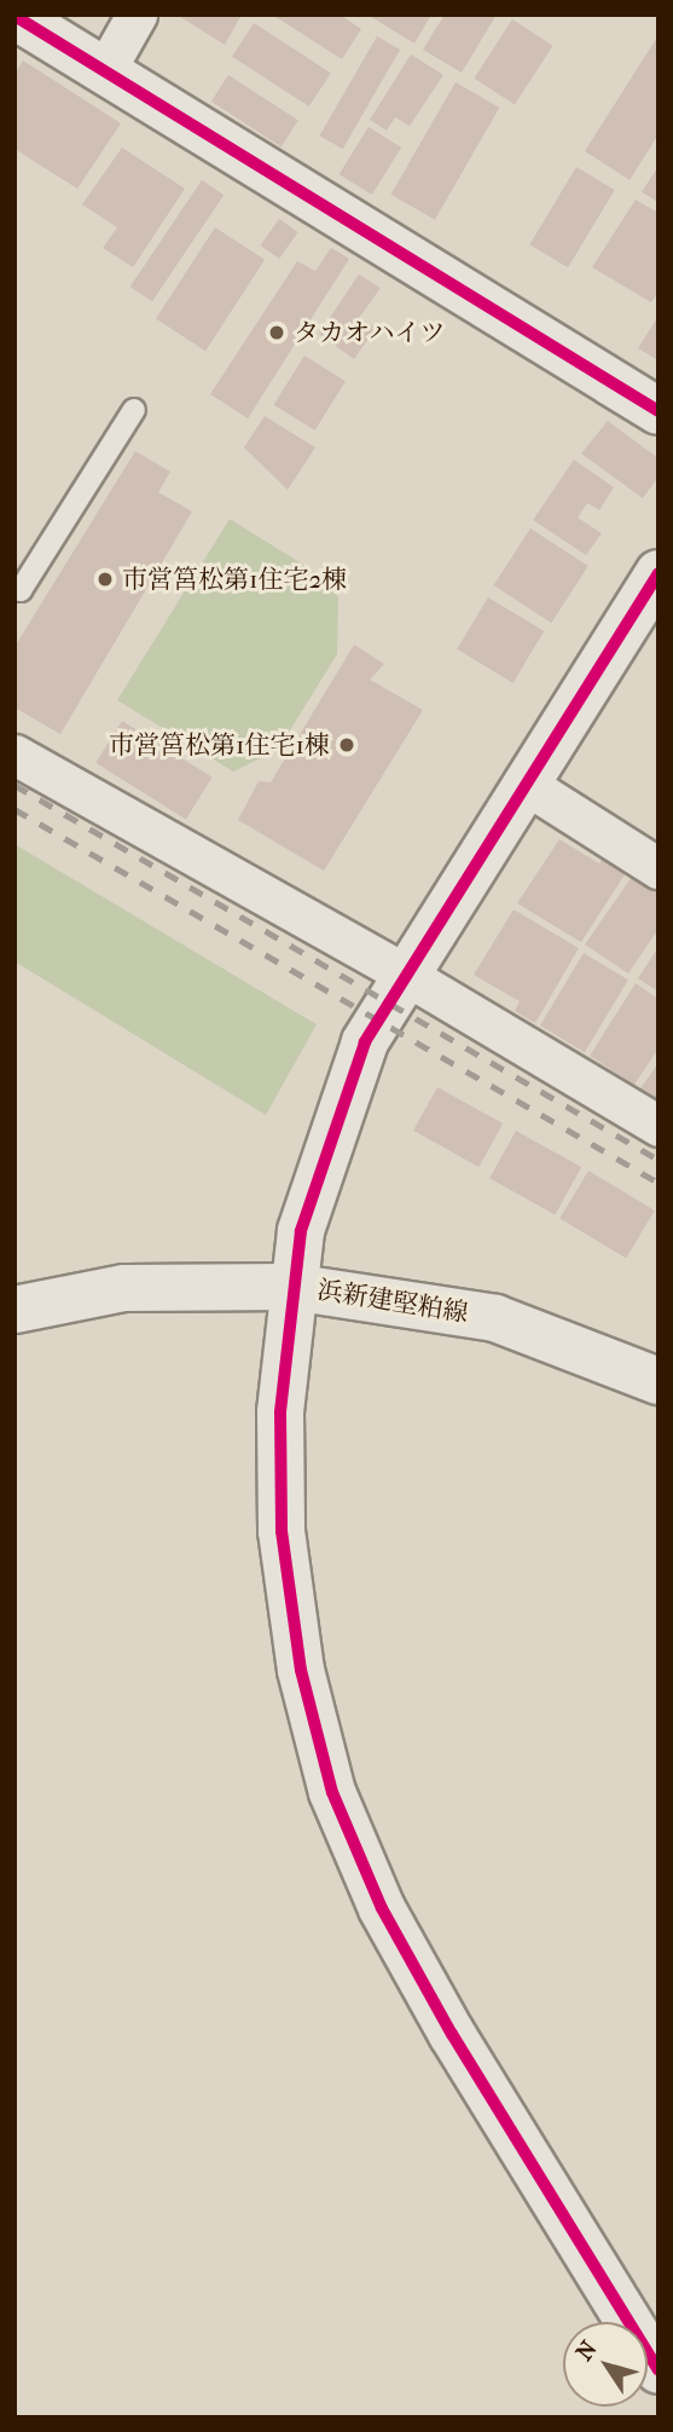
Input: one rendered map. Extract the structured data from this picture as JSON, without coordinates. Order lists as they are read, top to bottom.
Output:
{
  "streets": {
    "street": ["浜新建堅粕線"]
  },
  "places": ["タカオハイツ", "市営筥松第1住宅2棟", "市営筥松第1住宅1棟"],
  "north": "top left"
}
